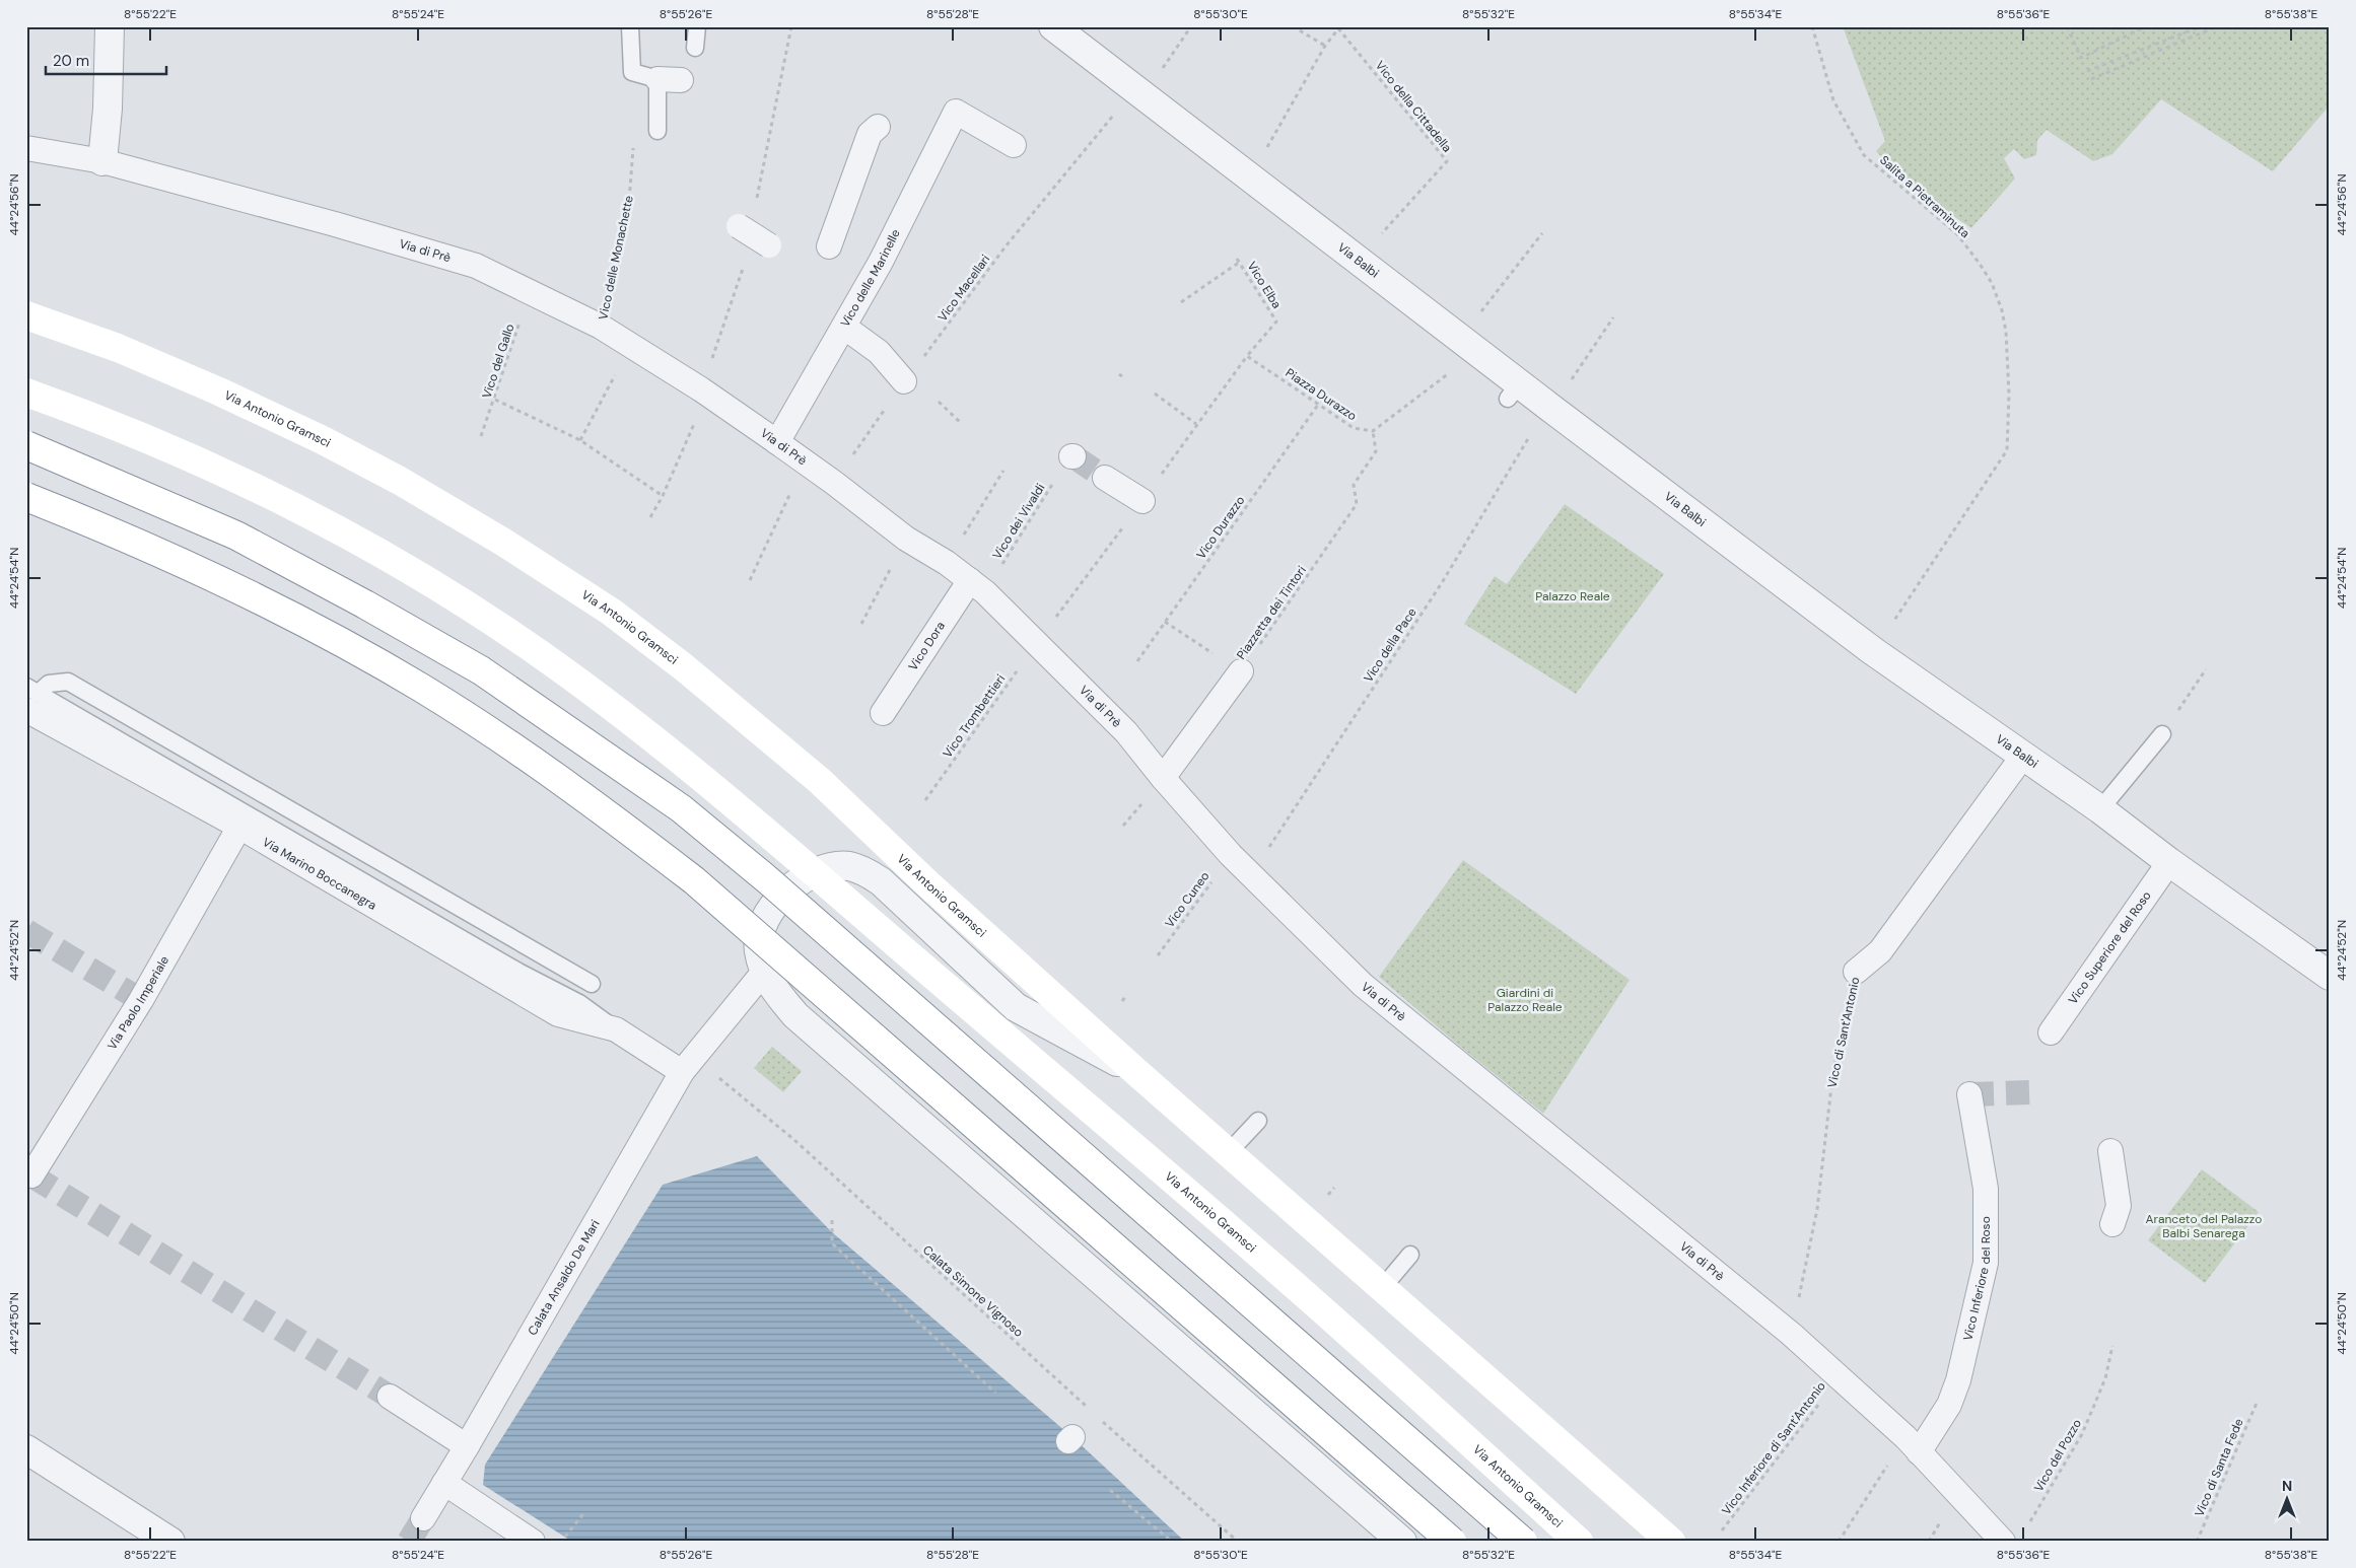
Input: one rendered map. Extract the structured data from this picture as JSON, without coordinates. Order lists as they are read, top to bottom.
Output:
{
  "streets": {
    "main road": ["Via Antonio Gramsci"],
    "street": [
      "Via di Prè",
      "Via Balbi",
      "Vico delle Marinelle",
      "Vico Dora",
      "Via Marino Boccanegra",
      "Vico Superiore del Roso",
      "Via Paolo Imperiale",
      "Vico di Sant'Antonio",
      "Calata Ansaldo De Mari",
      "Vico Inferiore del Roso"
    ],
    "path": [
      "Vico della Cittadella",
      "Salita a Pietraminuta",
      "Vico delle Monachette",
      "Vico Elba",
      "Vico Macellari",
      "Vico del Gallo",
      "Piazza Durazzo",
      "Vico dei Vivaldi",
      "Vico Durazzo",
      "Piazzetta dei Tintori",
      "Vico della Pace",
      "Vico Trombettieri",
      "Vico Cuneo",
      "Calata Simone Vignoso",
      "Vico Inferiore di Sant'Antonio",
      "Vico del Pozzo",
      "Vico di Santa Fede"
    ]
  },
  "crossings": [
    ["Via di Prè", "Vico delle Monachette"],
    ["Via di Prè", "Vico delle Marinelle"],
    ["Via di Prè", "Vico Macellari"],
    ["Via di Prè", "Vico del Gallo"],
    ["Via di Prè", "Vico dei Vivaldi"],
    ["Via di Prè", "Vico della Pace"],
    ["Via di Prè", "Vico Dora"],
    ["Via di Prè", "Vico Trombettieri"],
    ["Via di Prè", "Vico Cuneo"],
    ["Via di Prè", "Vico di Sant'Antonio"],
    ["Via di Prè", "Vico Inferiore del Roso"],
    ["Via di Prè", "Vico Inferiore di Sant'Antonio"],
    ["Via Balbi", "Vico Superiore del Roso"],
    ["Via Balbi", "Vico di Sant'Antonio"],
    ["Vico Elba", "Piazza Durazzo"],
    ["Piazza Durazzo", "Vico Durazzo"],
    ["Piazza Durazzo", "Piazzetta dei Tintori"],
    ["Via Antonio Gramsci", "Calata Ansaldo De Mari"],
    ["Vico dei Vivaldi", "Vico Dora"],
    ["Vico Durazzo", "Piazzetta dei Tintori"],
    ["Via Marino Boccanegra", "Via Paolo Imperiale"],
    ["Via Marino Boccanegra", "Calata Ansaldo De Mari"],
    ["Via Marino Boccanegra", "Calata Simone Vignoso"],
    ["Calata Ansaldo De Mari", "Calata Simone Vignoso"]
  ],
  "parks": ["Palazzo Reale", "Giardini di Palazzo Reale", "Aranceto del Palazzo Balbi Senarega"],
  "scale_bar": "20 m",
  "north": "top",
  "coordinates": [
    "8°55'22\"E",
    "8°55'24\"E",
    "8°55'26\"E",
    "8°55'28\"E",
    "8°55'30\"E",
    "8°55'32\"E",
    "8°55'34\"E",
    "8°55'36\"E",
    "8°55'38\"E",
    "44°24'56\"N",
    "44°24'54\"N",
    "44°24'52\"N",
    "44°24'50\"N"
  ]
}
